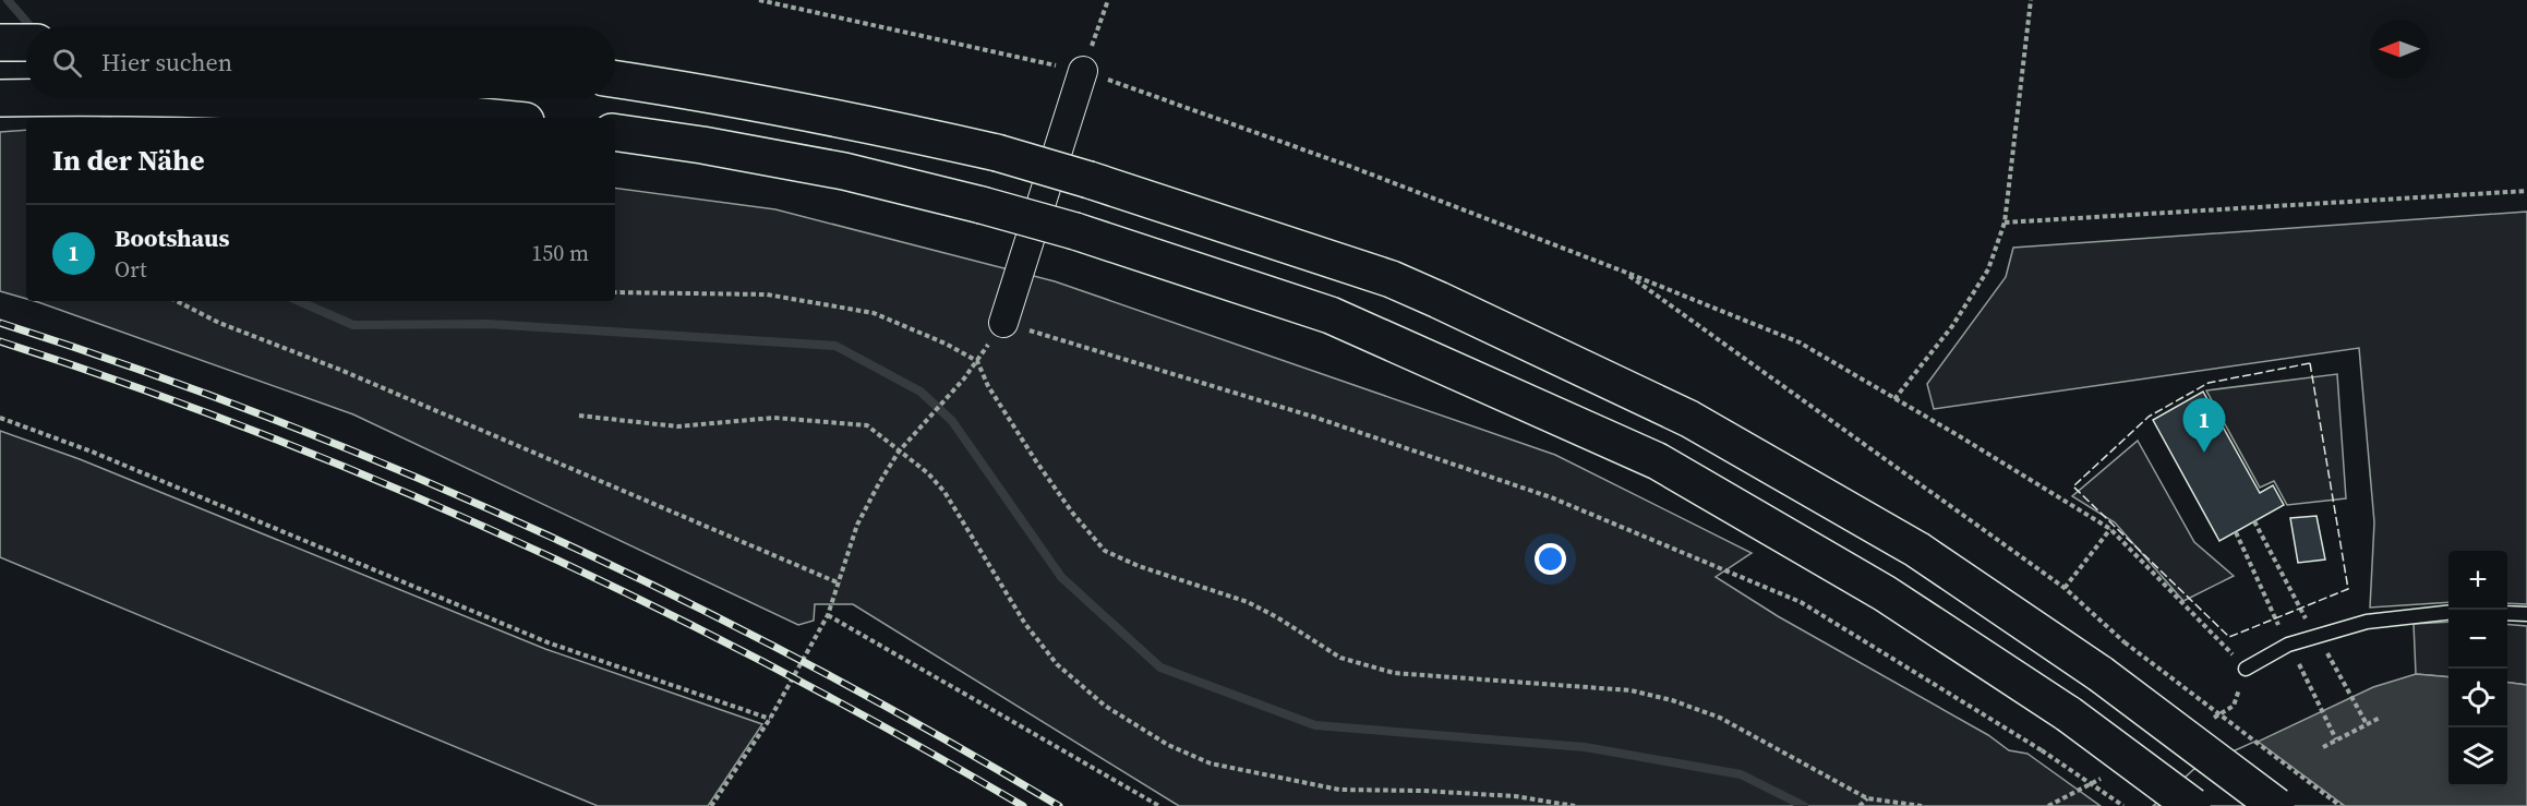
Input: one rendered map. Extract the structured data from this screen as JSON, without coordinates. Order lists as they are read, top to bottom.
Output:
{
  "north": "left",
  "page": {
    "search": "Hier suchen",
    "heading": "In der Nähe",
    "list": [
      {
        "mark": "1",
        "name": "Bootshaus",
        "note": "Ort",
        "value": "150 m"
      }
    ],
    "pins": "1",
    "map_buttons": ["+", "−"]
  }
}
